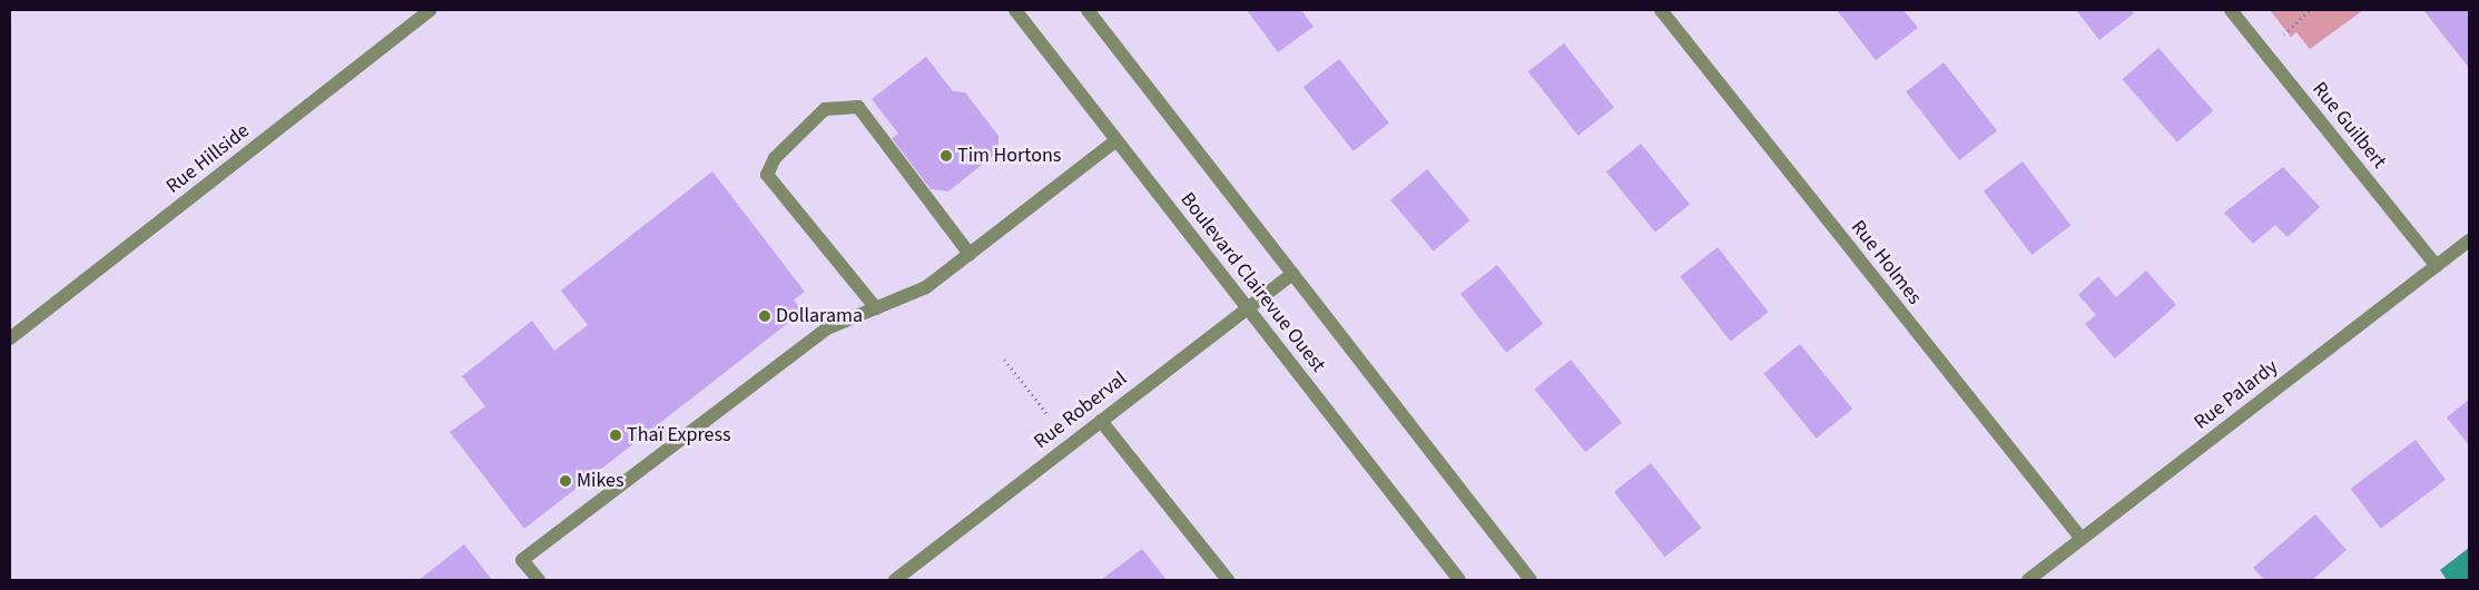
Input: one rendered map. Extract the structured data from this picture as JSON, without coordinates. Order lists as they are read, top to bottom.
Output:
{
  "streets": {
    "street": [
      "Rue Guilbert",
      "Rue Hillside",
      "Rue Holmes",
      "Boulevard Clairevue Ouest",
      "Rue Palardy",
      "Rue Roberval"
    ]
  },
  "crossings": [
    ["Rue Guilbert", "Rue Palardy"],
    ["Rue Holmes", "Rue Palardy"],
    ["Boulevard Clairevue Ouest", "Rue Roberval"]
  ],
  "places": [
    "Tim Hortons",
    "Dollarama",
    "Thaï Express",
    "Mikes"
  ]
}
